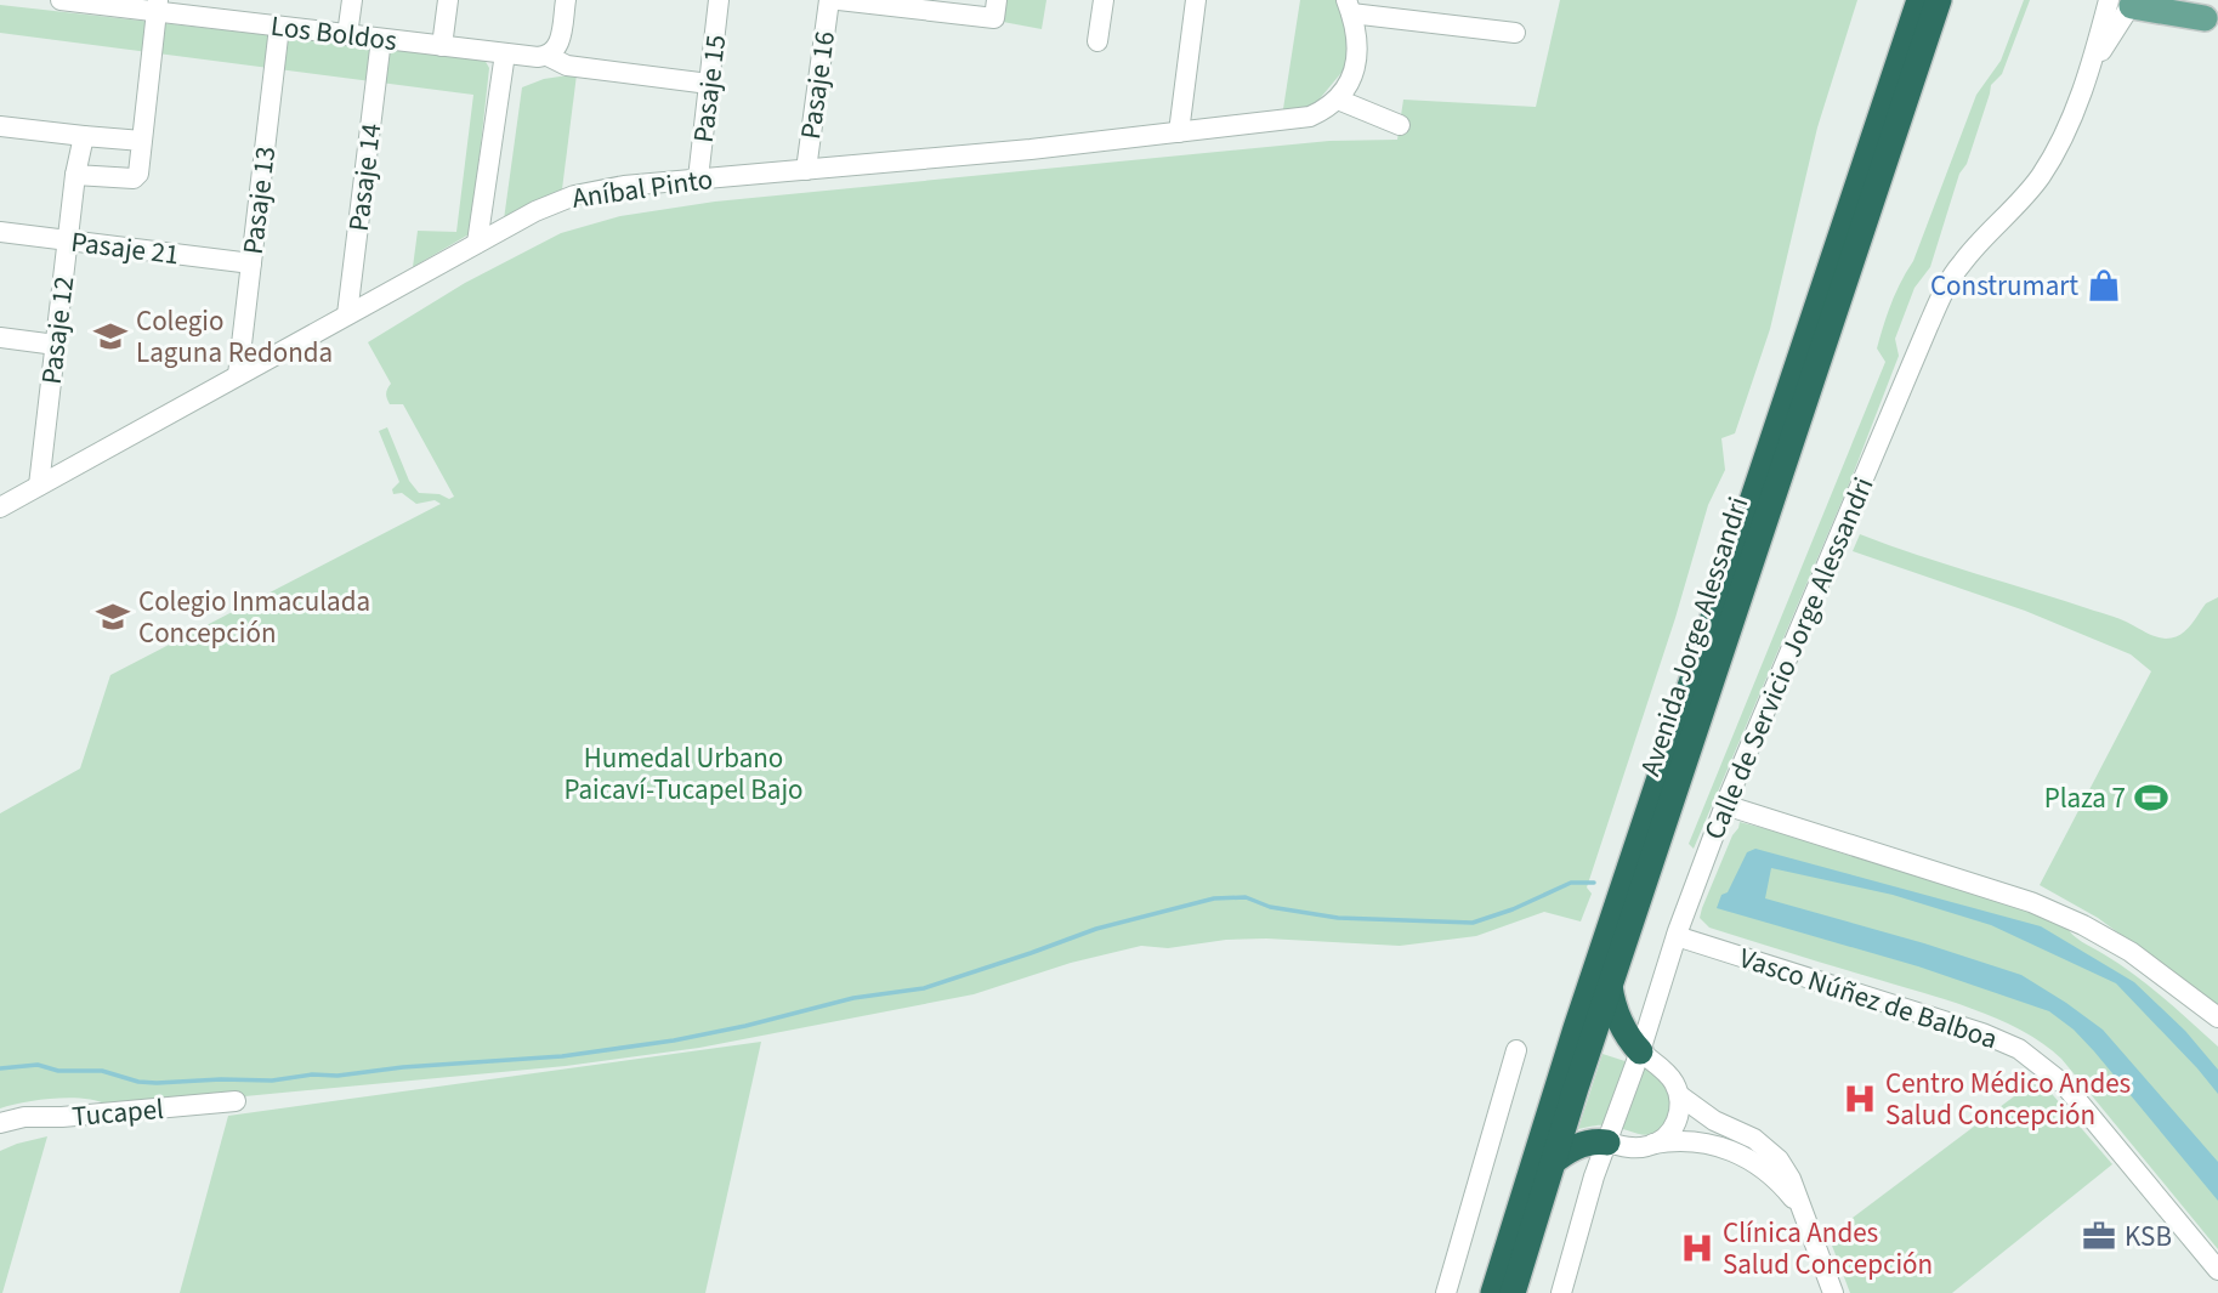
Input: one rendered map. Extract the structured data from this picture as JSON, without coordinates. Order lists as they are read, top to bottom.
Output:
{
  "streets": {
    "highway": ["Avenida Jorge Alessandri"],
    "street": [
      "Los Boldos",
      "Pasaje 16",
      "Pasaje 15",
      "Pasaje 14",
      "Aníbal Pinto",
      "Pasaje 13",
      "Pasaje 21",
      "Pasaje 12",
      "Calle de Servicio Jorge Alessandri",
      "Vasco Núñez de Balboa",
      "Tucapel"
    ]
  },
  "crossings": [
    ["Los Boldos", "Pasaje 14"],
    ["Los Boldos", "Pasaje 13"],
    ["Pasaje 16", "Aníbal Pinto"],
    ["Pasaje 15", "Aníbal Pinto"],
    ["Pasaje 14", "Aníbal Pinto"],
    ["Aníbal Pinto", "Pasaje 13"],
    ["Aníbal Pinto", "Pasaje 12"],
    ["Pasaje 13", "Pasaje 21"],
    ["Pasaje 21", "Pasaje 12"],
    ["Calle de Servicio Jorge Alessandri", "Vasco Núñez de Balboa"]
  ],
  "parks": ["Humedal Urbano Paicaví-Tucapel Bajo"],
  "places": {
    "shop": ["Construmart"],
    "school or university": ["Colegio Laguna Redonda", "Colegio Inmaculada Concepción"],
    "sports": ["Plaza 7"],
    "hospital": ["Centro Médico Andes Salud Concepción", "Clínica Andes Salud Concepción"],
    "office": ["KSB"]
  }
}
